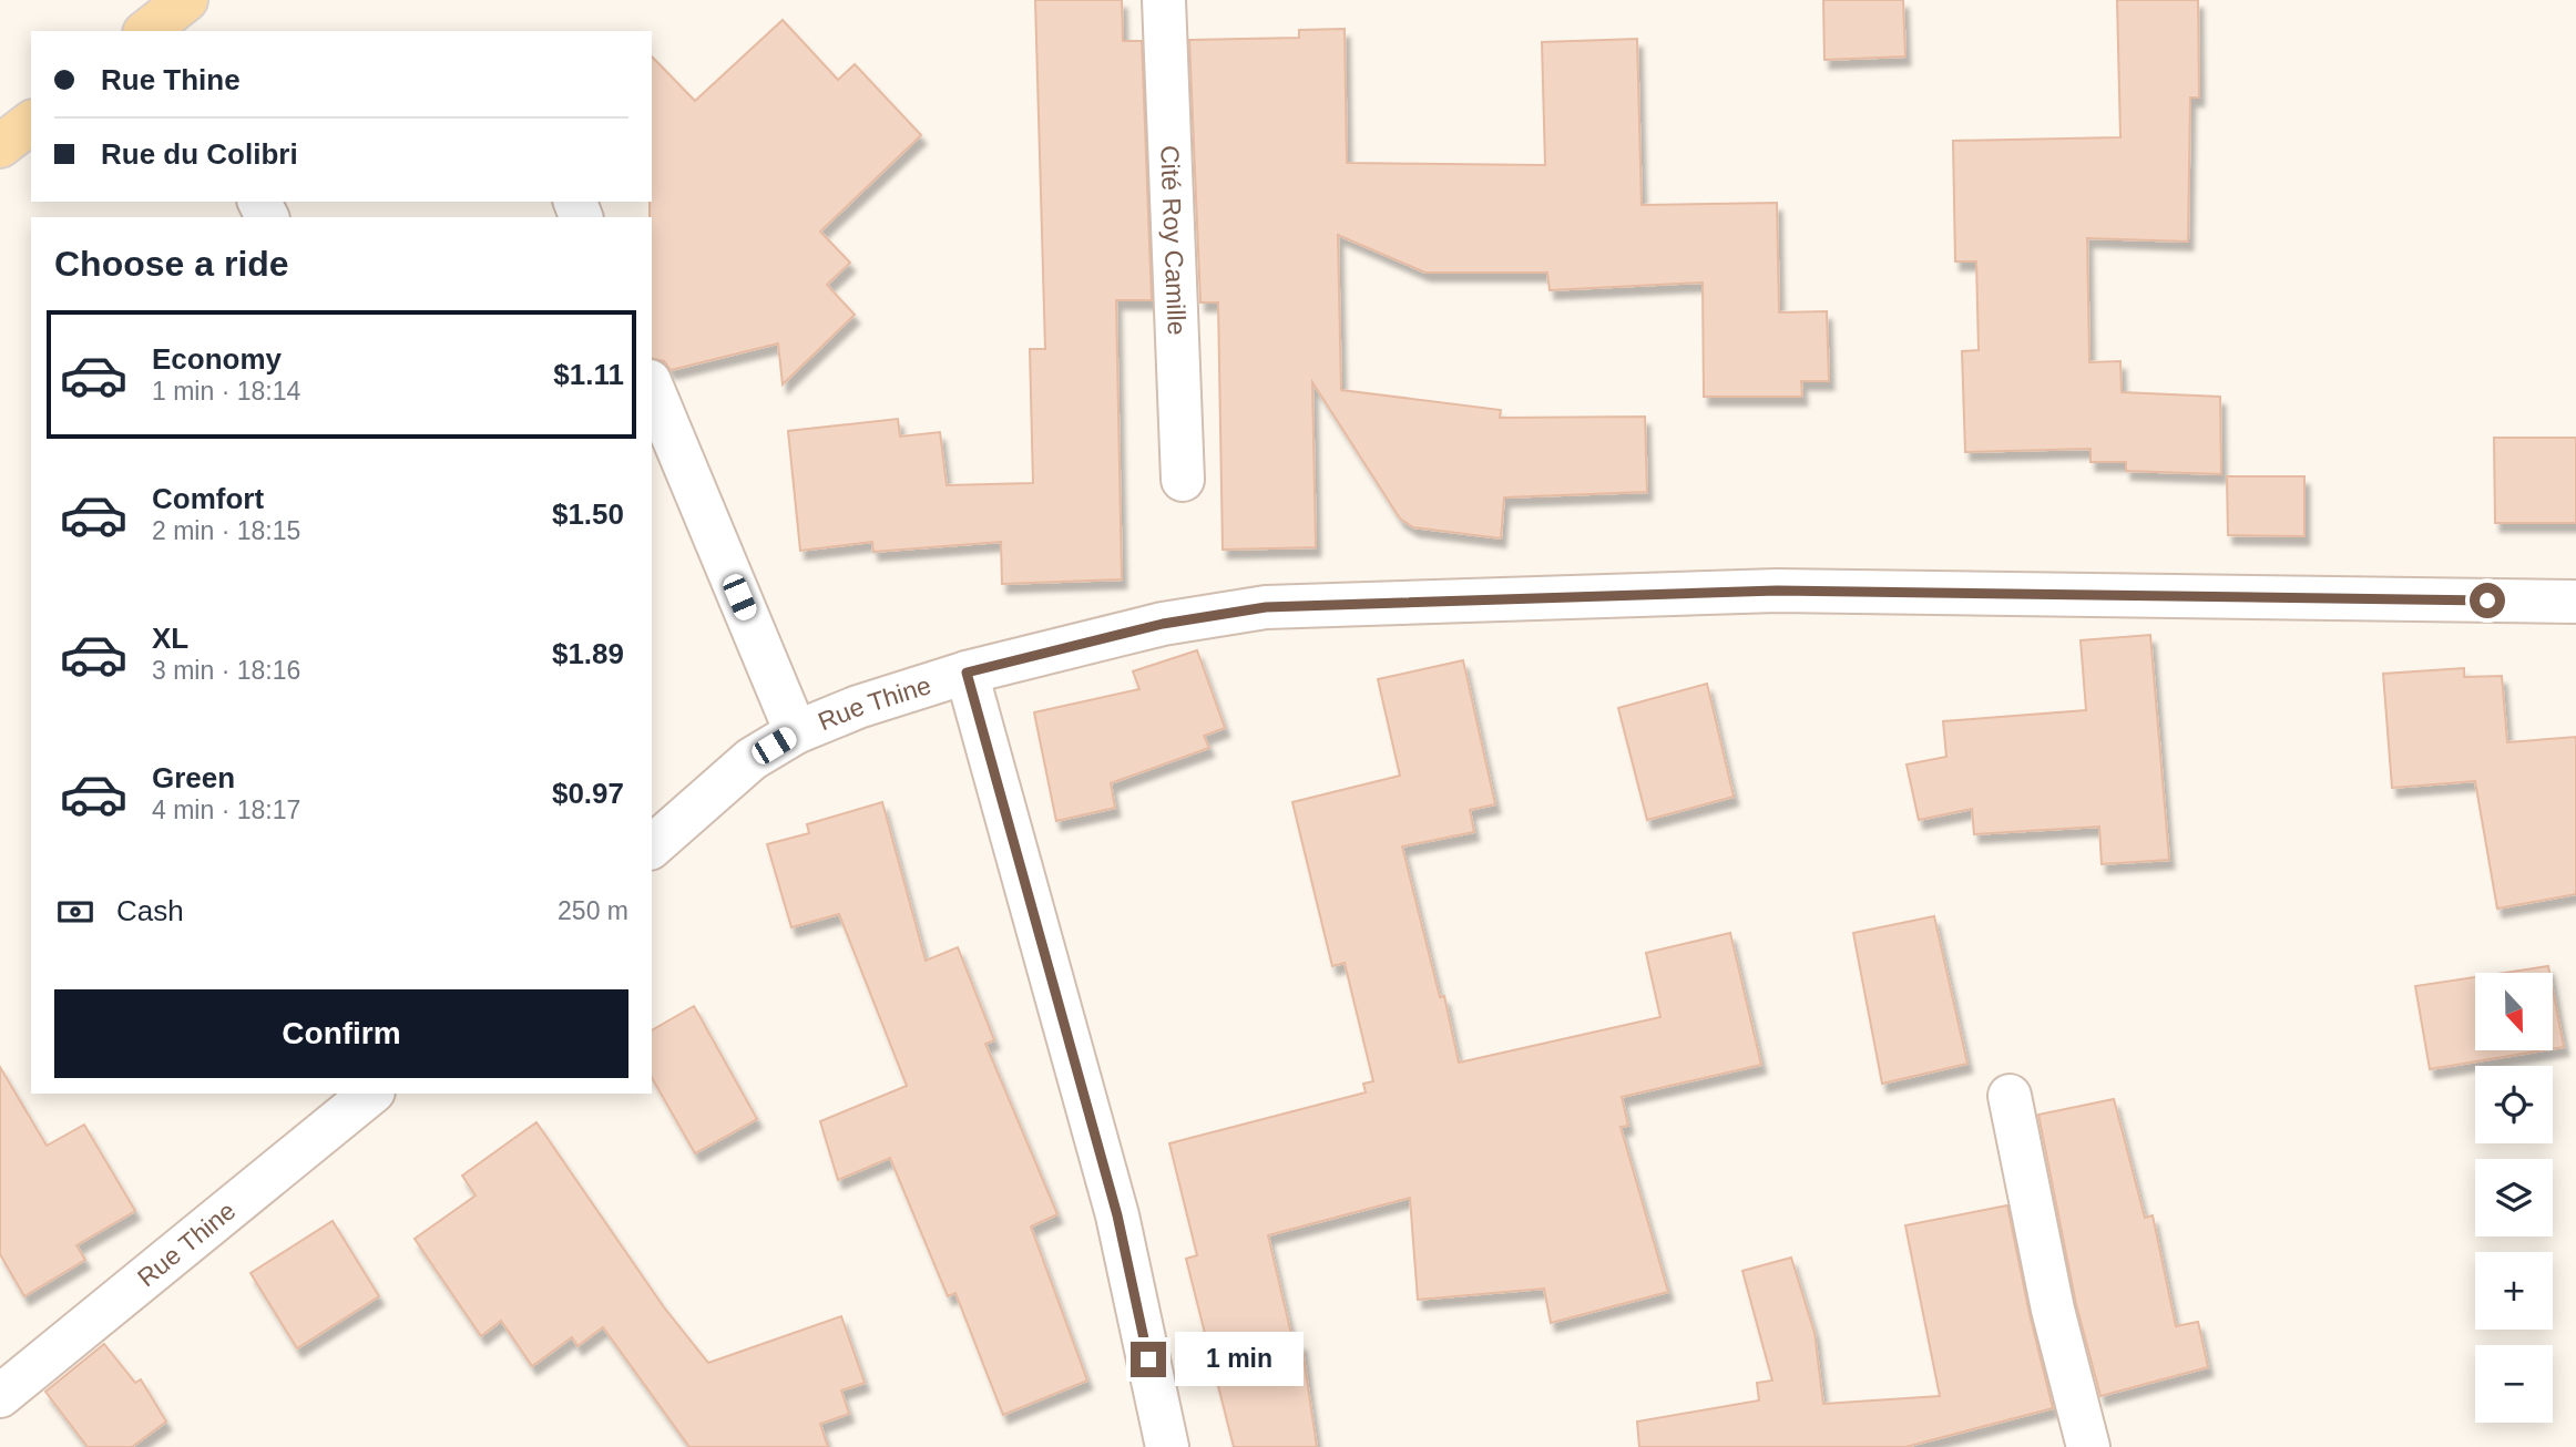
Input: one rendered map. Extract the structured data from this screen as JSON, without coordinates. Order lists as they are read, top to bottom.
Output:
{
  "streets": {
    "street": ["Cité Roy Camille", "Rue Thine"]
  },
  "north": "bottom",
  "page": {
    "banner": ["Rue Thine", "Rue du Colibri"],
    "heading": "Choose a ride",
    "list": [
      {
        "name": "Economy",
        "note": "1 min · 18:14",
        "value": "$1.11"
      },
      {
        "name": "Comfort",
        "note": "2 min · 18:15",
        "value": "$1.50"
      },
      {
        "name": "XL",
        "note": "3 min · 18:16",
        "value": "$1.89"
      },
      {
        "name": "Green",
        "note": "4 min · 18:17",
        "value": "$0.97"
      }
    ],
    "pay": ["Cash", "250 m"],
    "map_buttons": ["+", "−"],
    "buttons": "Confirm",
    "bubble": "1 min"
  }
}
